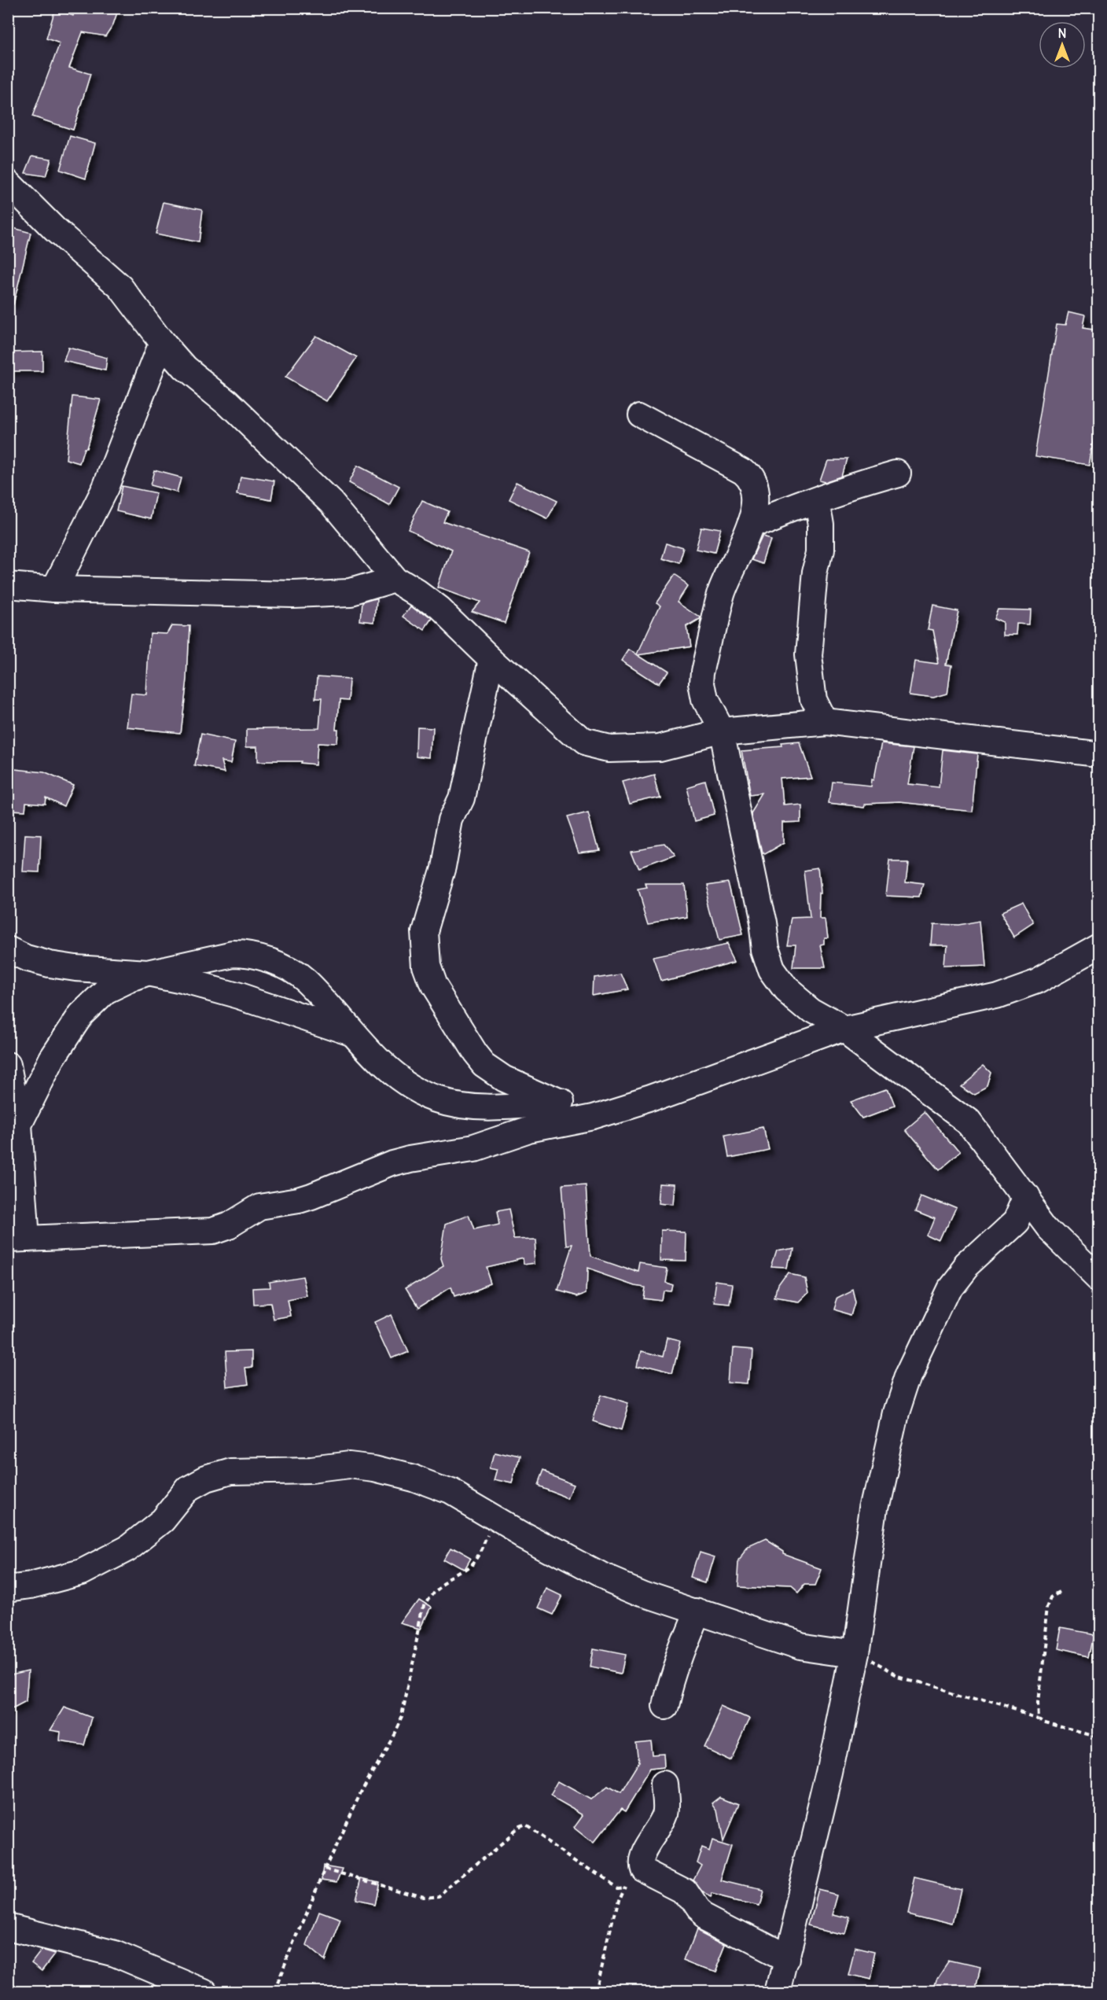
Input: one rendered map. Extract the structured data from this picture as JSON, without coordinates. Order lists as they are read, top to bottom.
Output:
{
  "north": "top"
}
